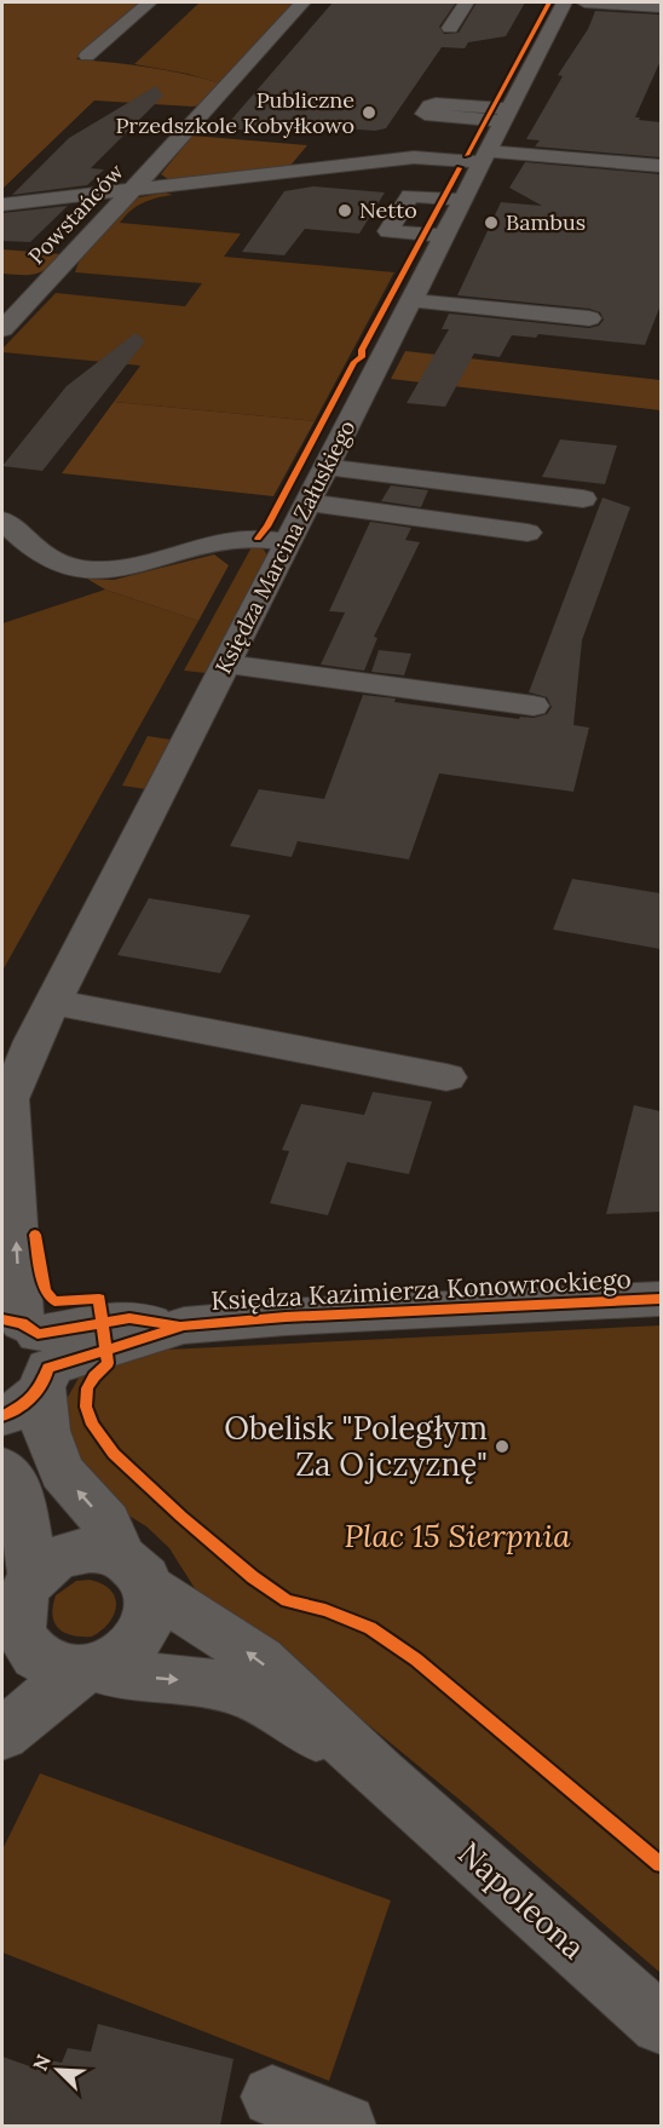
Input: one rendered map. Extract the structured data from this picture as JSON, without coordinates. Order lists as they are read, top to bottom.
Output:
{
  "streets": {
    "street": [
      "Powstańców",
      "Księdza Marcina Załuskiego",
      "Księdza Kazimierza Konowrockiego",
      "Napoleona"
    ]
  },
  "crossings": [
    ["Księdza Marcina Załuskiego", "Księdza Kazimierza Konowrockiego"],
    ["Księdza Marcina Załuskiego", "Napoleona"]
  ],
  "parks": ["Plac 15 Sierpnia"],
  "places": [
    "Publiczne Przedszkole Kobyłkowo",
    "Netto",
    "Bambus",
    "Obelisk \"Poległym Za Ojczyznę\""
  ],
  "north": "top left"
}
